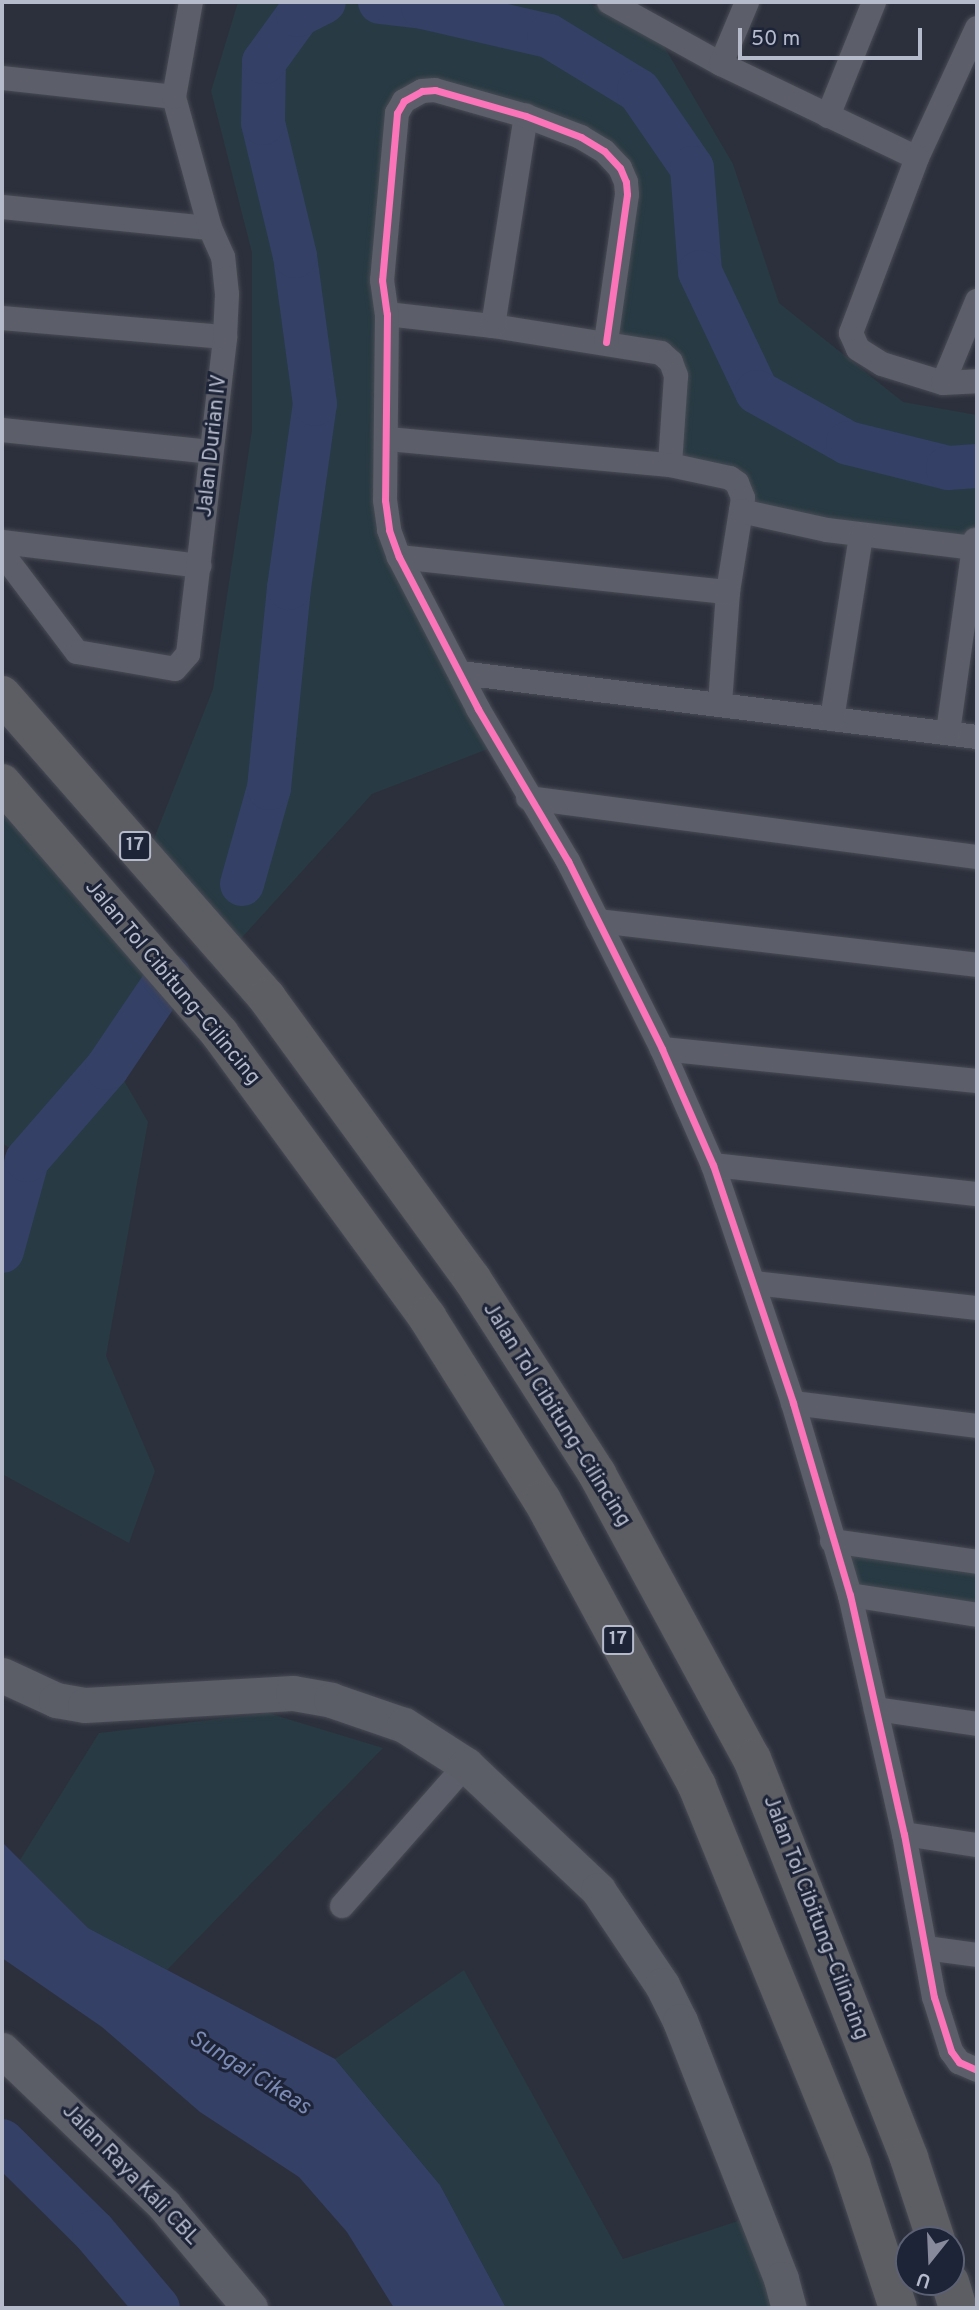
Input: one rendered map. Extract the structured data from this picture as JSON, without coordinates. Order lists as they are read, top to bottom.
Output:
{
  "streets": {
    "highway": ["17", "Jalan Tol Cibitung–Cilincing"],
    "street": ["Jalan Durian IV", "Jalan Raya Kali CBL"]
  },
  "water": ["Sungai Cikeas"],
  "scale_bar": "50 m",
  "north": "bottom"
}
